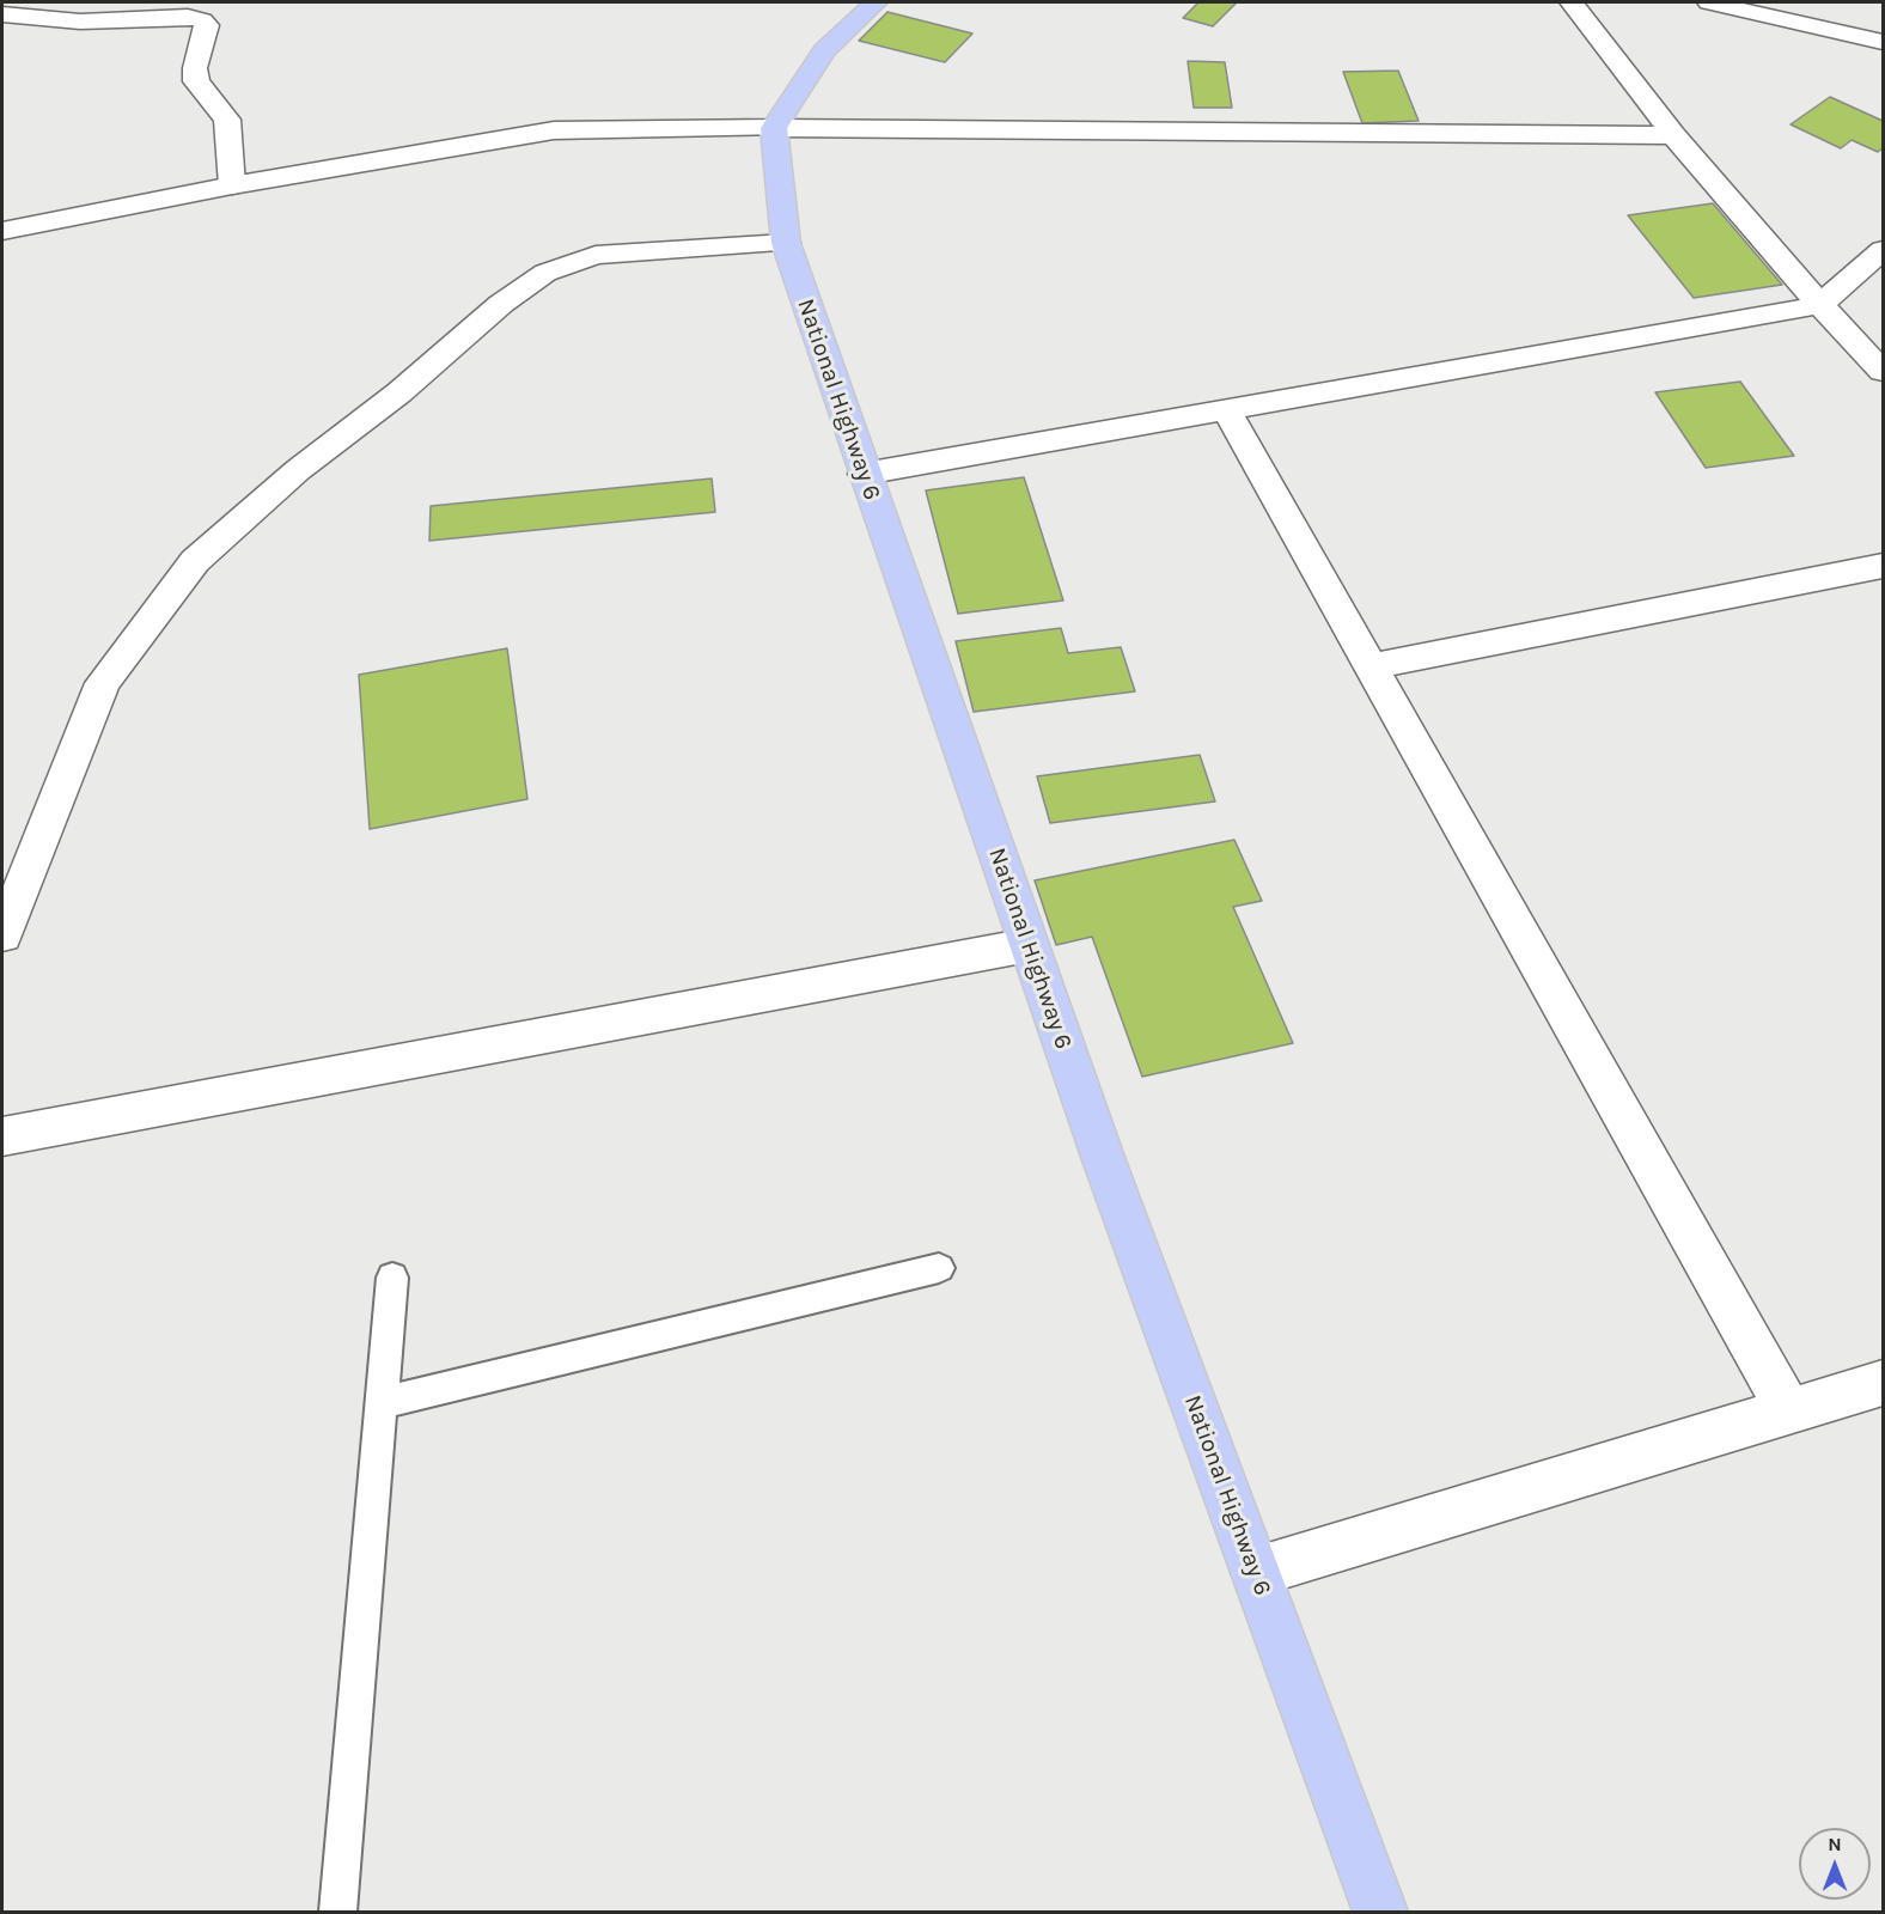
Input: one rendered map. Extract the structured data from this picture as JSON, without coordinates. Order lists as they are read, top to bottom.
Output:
{
  "streets": {
    "main road": ["National Highway 6"]
  },
  "north": "top"
}
